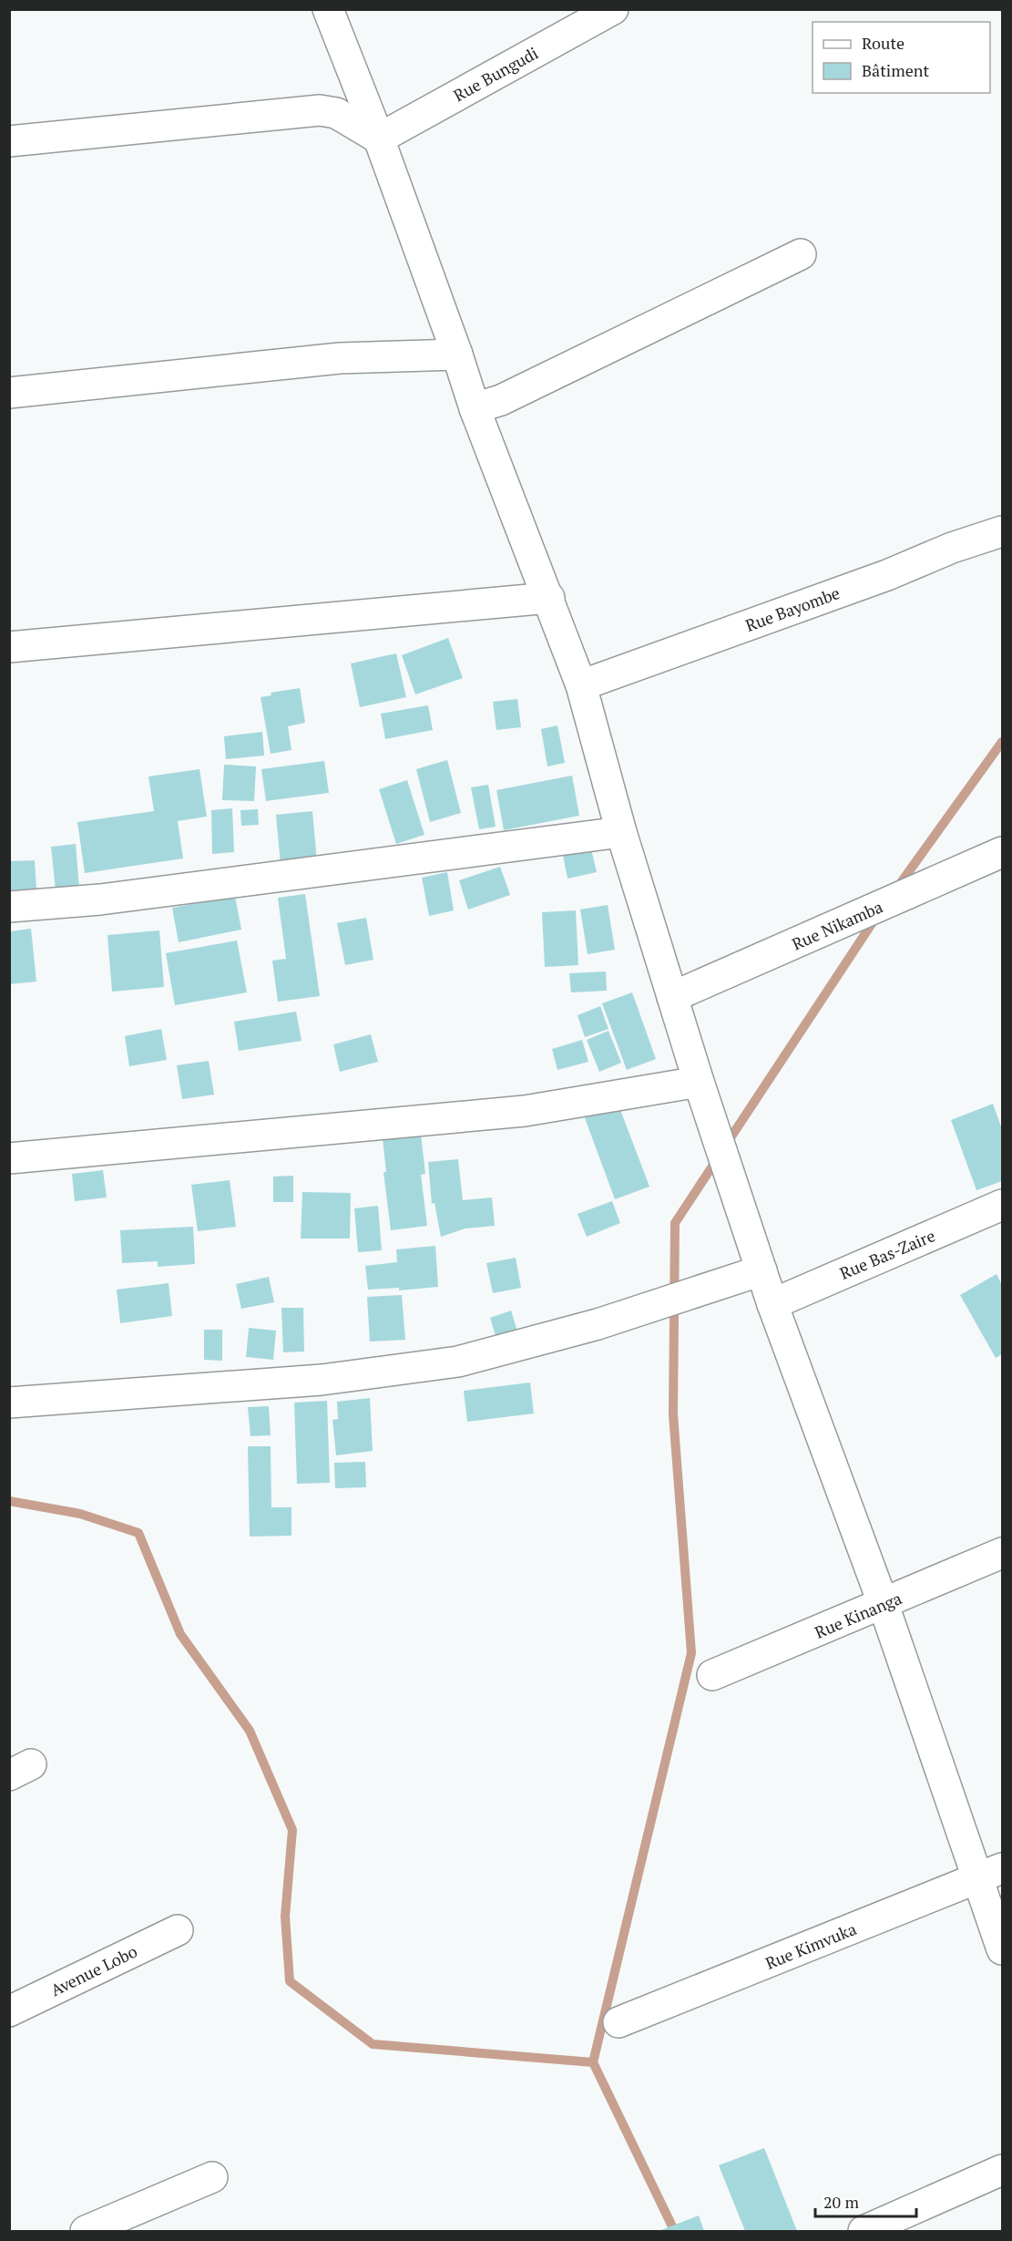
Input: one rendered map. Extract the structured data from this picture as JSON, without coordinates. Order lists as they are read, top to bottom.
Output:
{
  "streets": {
    "street": [
      "Rue Bungudi",
      "Rue Bayombe",
      "Rue Nikamba",
      "Rue Bas-Zaire",
      "Rue Kinanga",
      "Rue Kimvuka",
      "Avenue Lobo"
    ]
  },
  "legend": ["Route", "Bâtiment"],
  "scale_bar": "20 m"
}
